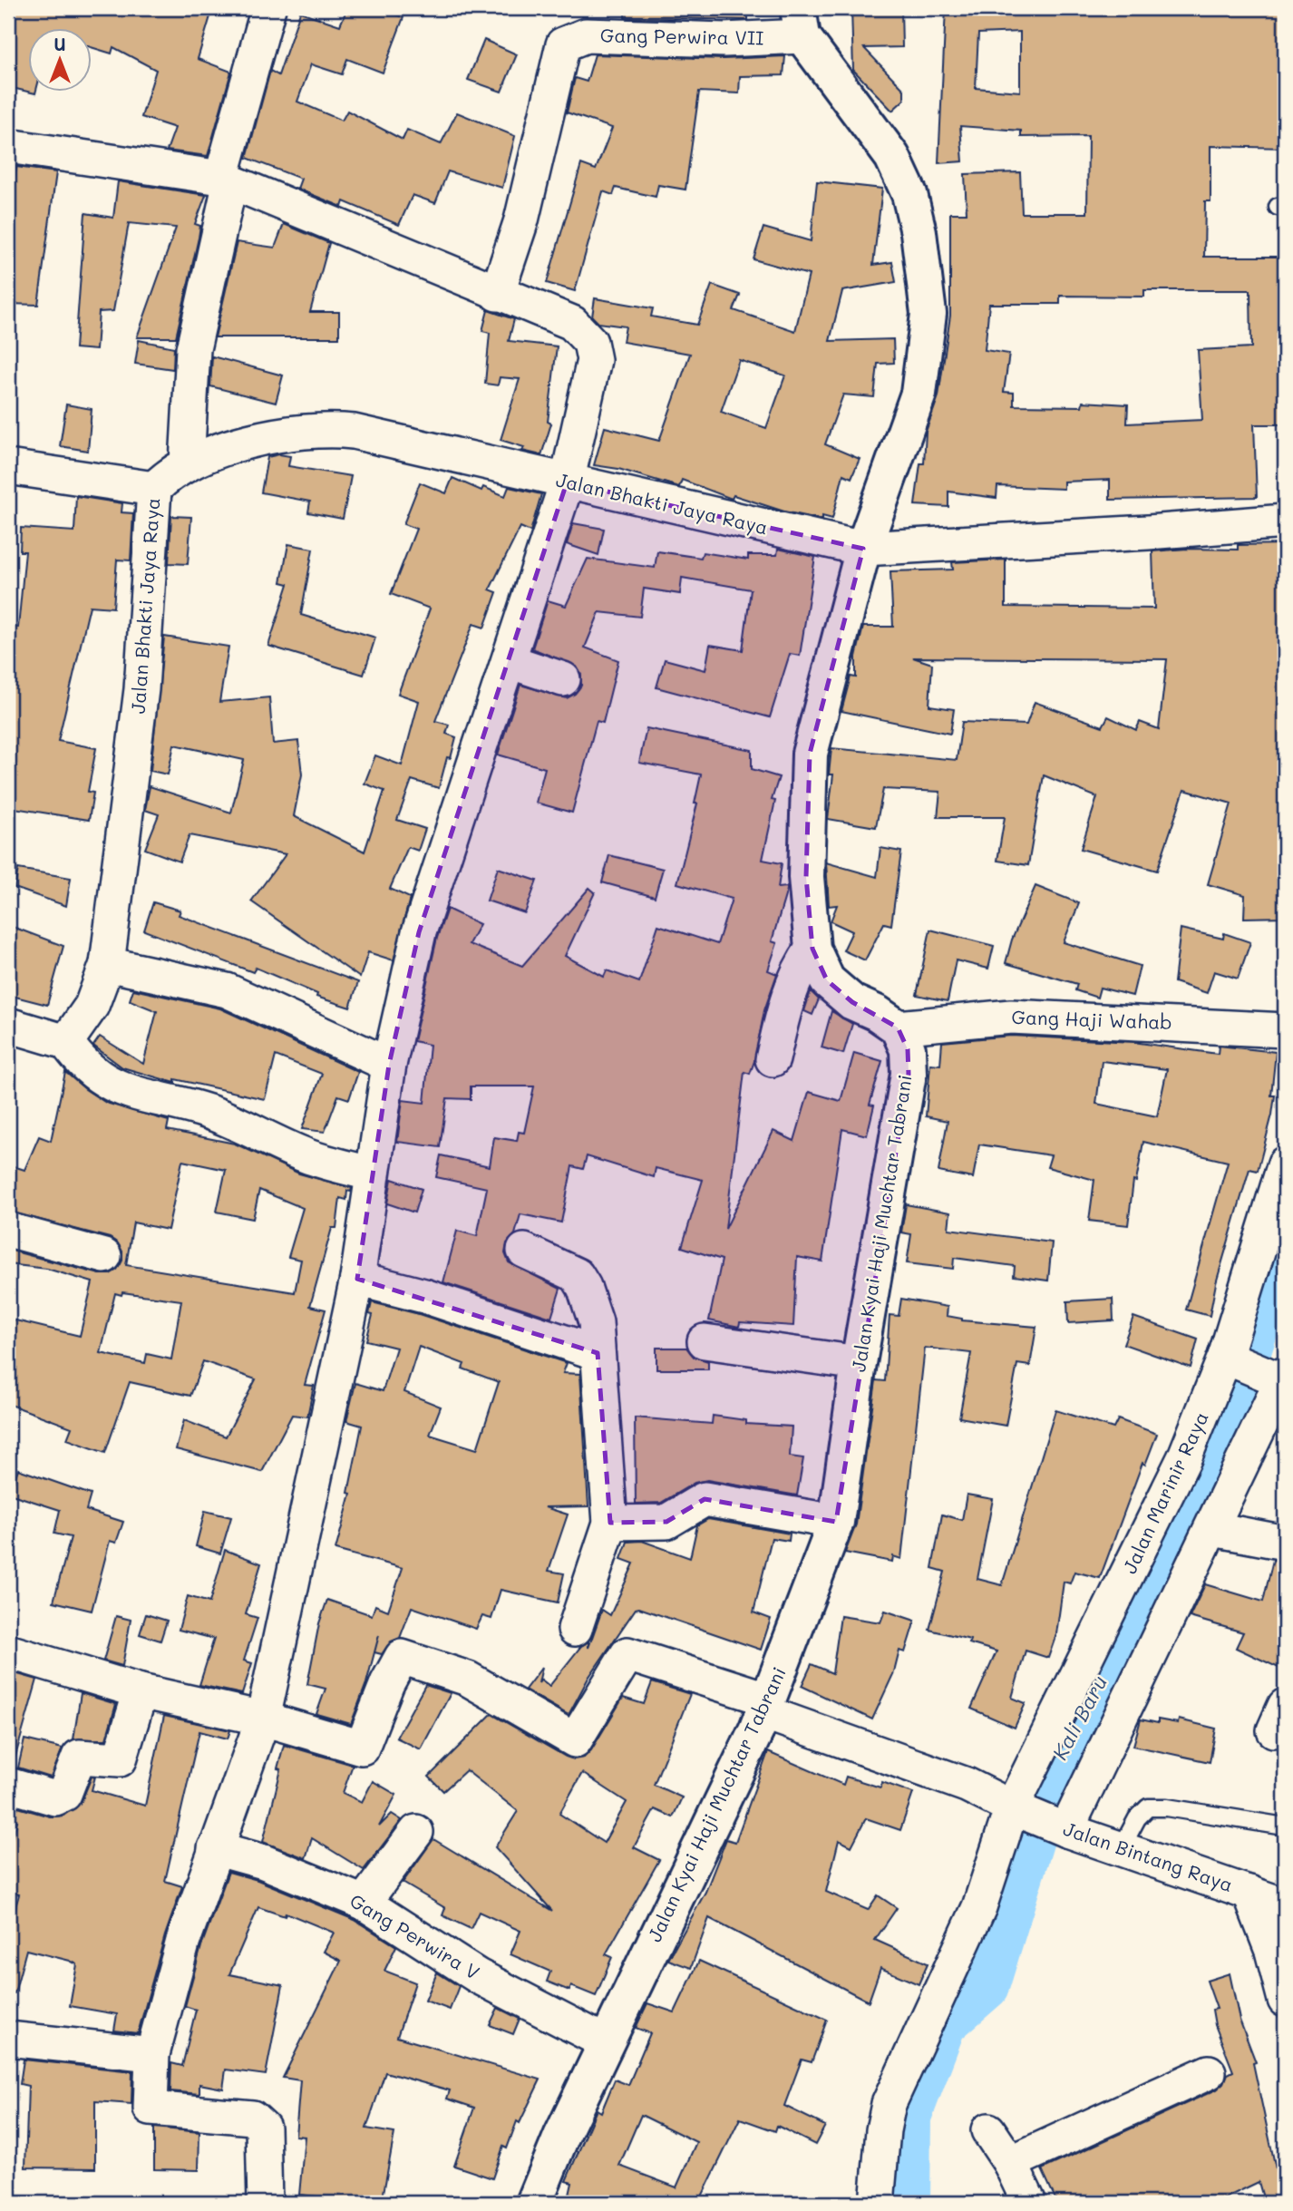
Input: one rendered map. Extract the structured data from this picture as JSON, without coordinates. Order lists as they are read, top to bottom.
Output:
{
  "streets": {
    "street": [
      "Gang Perwira VII",
      "Jalan Bhakti Jaya Raya",
      "Gang Haji Wahab",
      "Jalan Kyai Haji Muchtar Tabrani",
      "Jalan Marinir Raya",
      "Jalan Bintang Raya",
      "Gang Perwira V"
    ]
  },
  "crossings": [
    ["Gang Haji Wahab", "Jalan Kyai Haji Muchtar Tabrani"],
    ["Jalan Kyai Haji Muchtar Tabrani", "Jalan Bintang Raya"],
    ["Jalan Kyai Haji Muchtar Tabrani", "Gang Perwira V"],
    ["Jalan Marinir Raya", "Jalan Bintang Raya"]
  ],
  "water": ["Kali Baru"],
  "north": "top"
}
